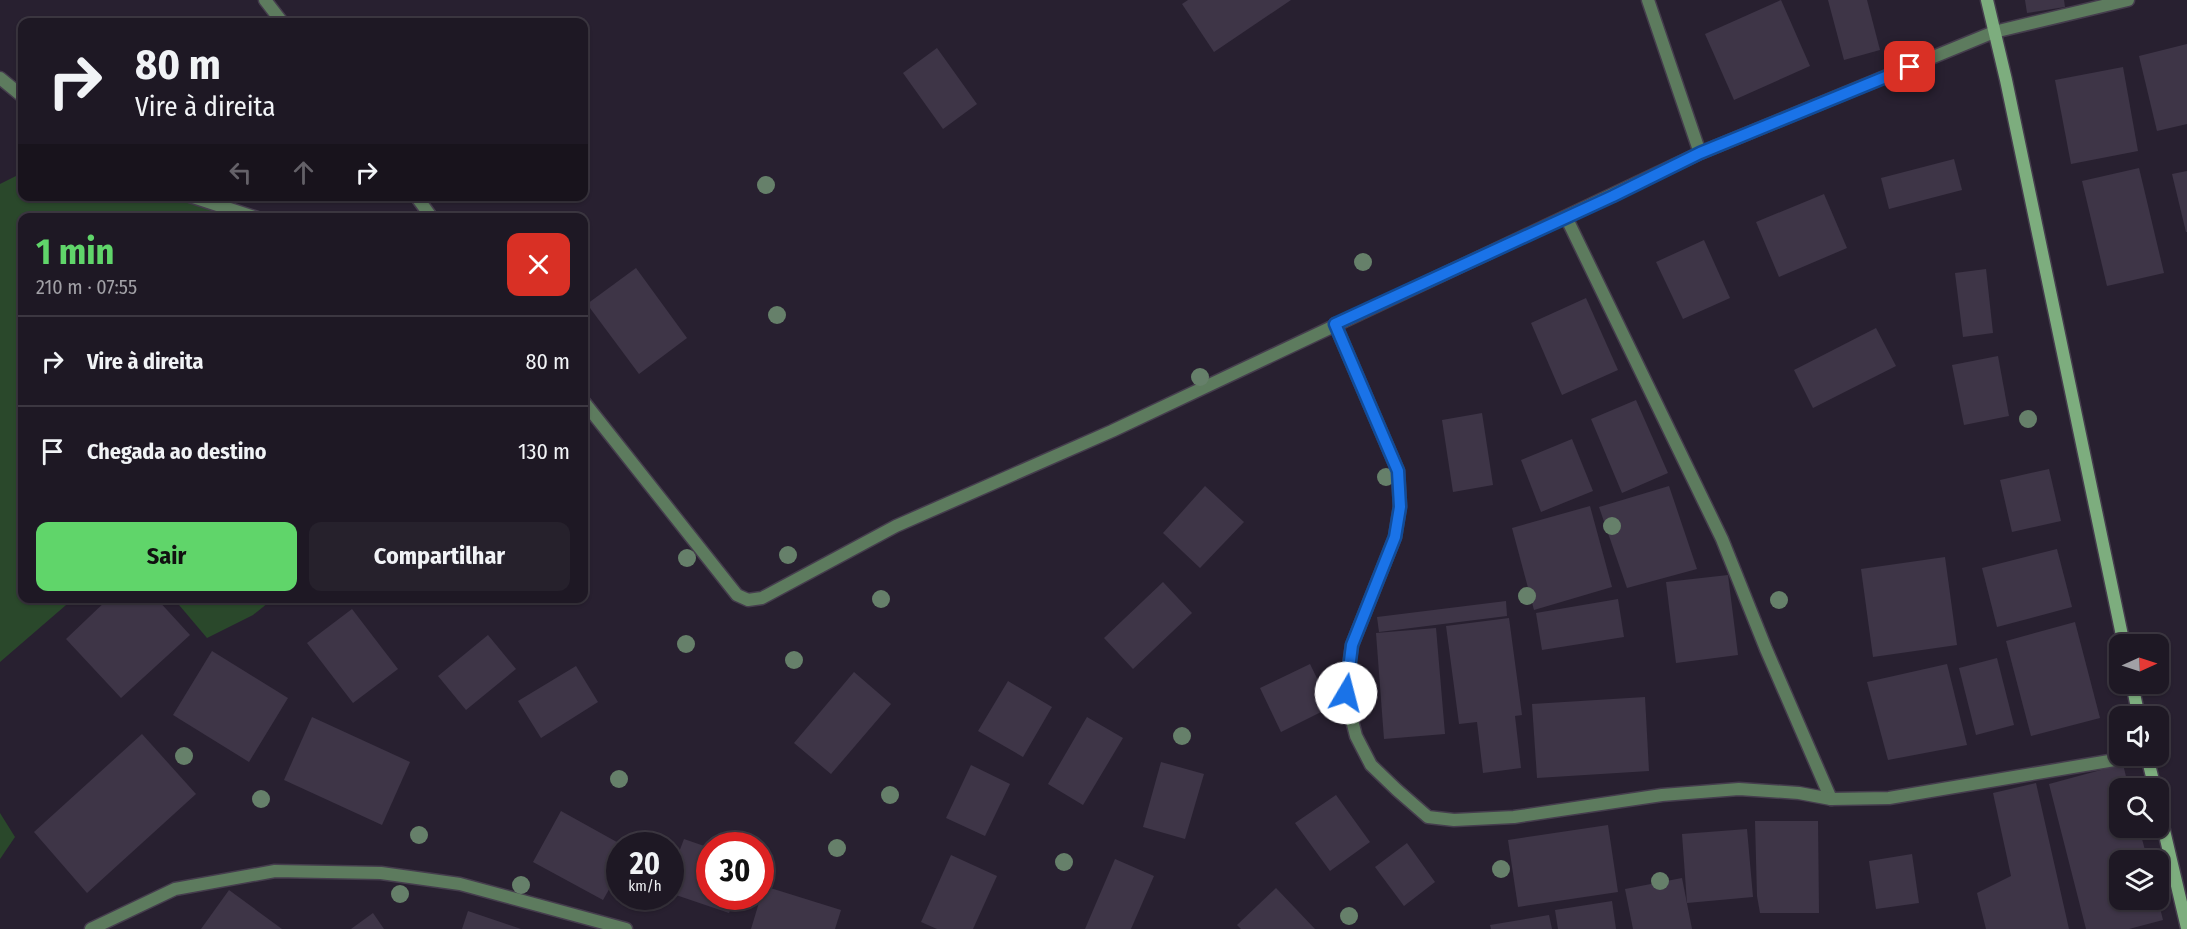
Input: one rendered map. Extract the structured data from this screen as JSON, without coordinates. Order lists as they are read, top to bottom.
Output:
{
  "north": "right",
  "page": {
    "turn": ["80 m", "Vire à direita"],
    "heading": ["1 min", "210 m · 07:55"],
    "list": [
      {
        "name": "Vire à direita",
        "value": "80 m"
      },
      {
        "name": "Chegada ao destino",
        "value": "130 m"
      }
    ],
    "buttons": ["Sair", "Compartilhar"],
    "speed": "20 km/h",
    "limit": "30"
  }
}
